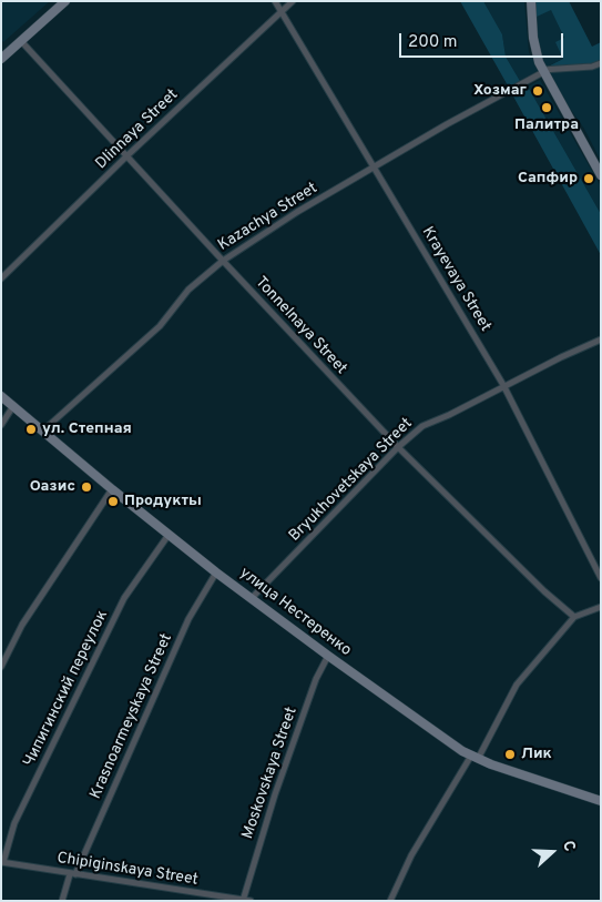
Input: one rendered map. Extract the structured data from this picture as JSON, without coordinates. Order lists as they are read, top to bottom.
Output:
{
  "streets": {
    "street": [
      "Dlinnaya Street",
      "Kazachya Street",
      "Krayevaya Street",
      "Tonnelnaya Street",
      "Bryukhovetskaya Street",
      "улица Нестеренко",
      "Чипигинский переулок",
      "Krasnoarmeyskaya Street",
      "Moskovskaya Street",
      "Chipiginskaya Street"
    ]
  },
  "crossings": [
    ["Dlinnaya Street", "Krayevaya Street"],
    ["Dlinnaya Street", "Tonnelnaya Street"],
    ["Kazachya Street", "Krayevaya Street"],
    ["Kazachya Street", "Tonnelnaya Street"],
    ["Kazachya Street", "улица Нестеренко"],
    ["Krayevaya Street", "Bryukhovetskaya Street"],
    ["Tonnelnaya Street", "Bryukhovetskaya Street"],
    ["Bryukhovetskaya Street", "улица Нестеренко"],
    ["улица Нестеренко", "Чипигинский переулок"],
    ["улица Нестеренко", "Krasnoarmeyskaya Street"],
    ["улица Нестеренко", "Moskovskaya Street"],
    ["Чипигинский переулок", "Chipiginskaya Street"],
    ["Krasnoarmeyskaya Street", "Chipiginskaya Street"],
    ["Moskovskaya Street", "Chipiginskaya Street"]
  ],
  "places": [
    "Хозмаг",
    "Палитра",
    "Сапфир",
    "ул. Степная",
    "Оазис",
    "Продукты",
    "Лик"
  ],
  "scale_bar": "200 m",
  "north": "right"
}
